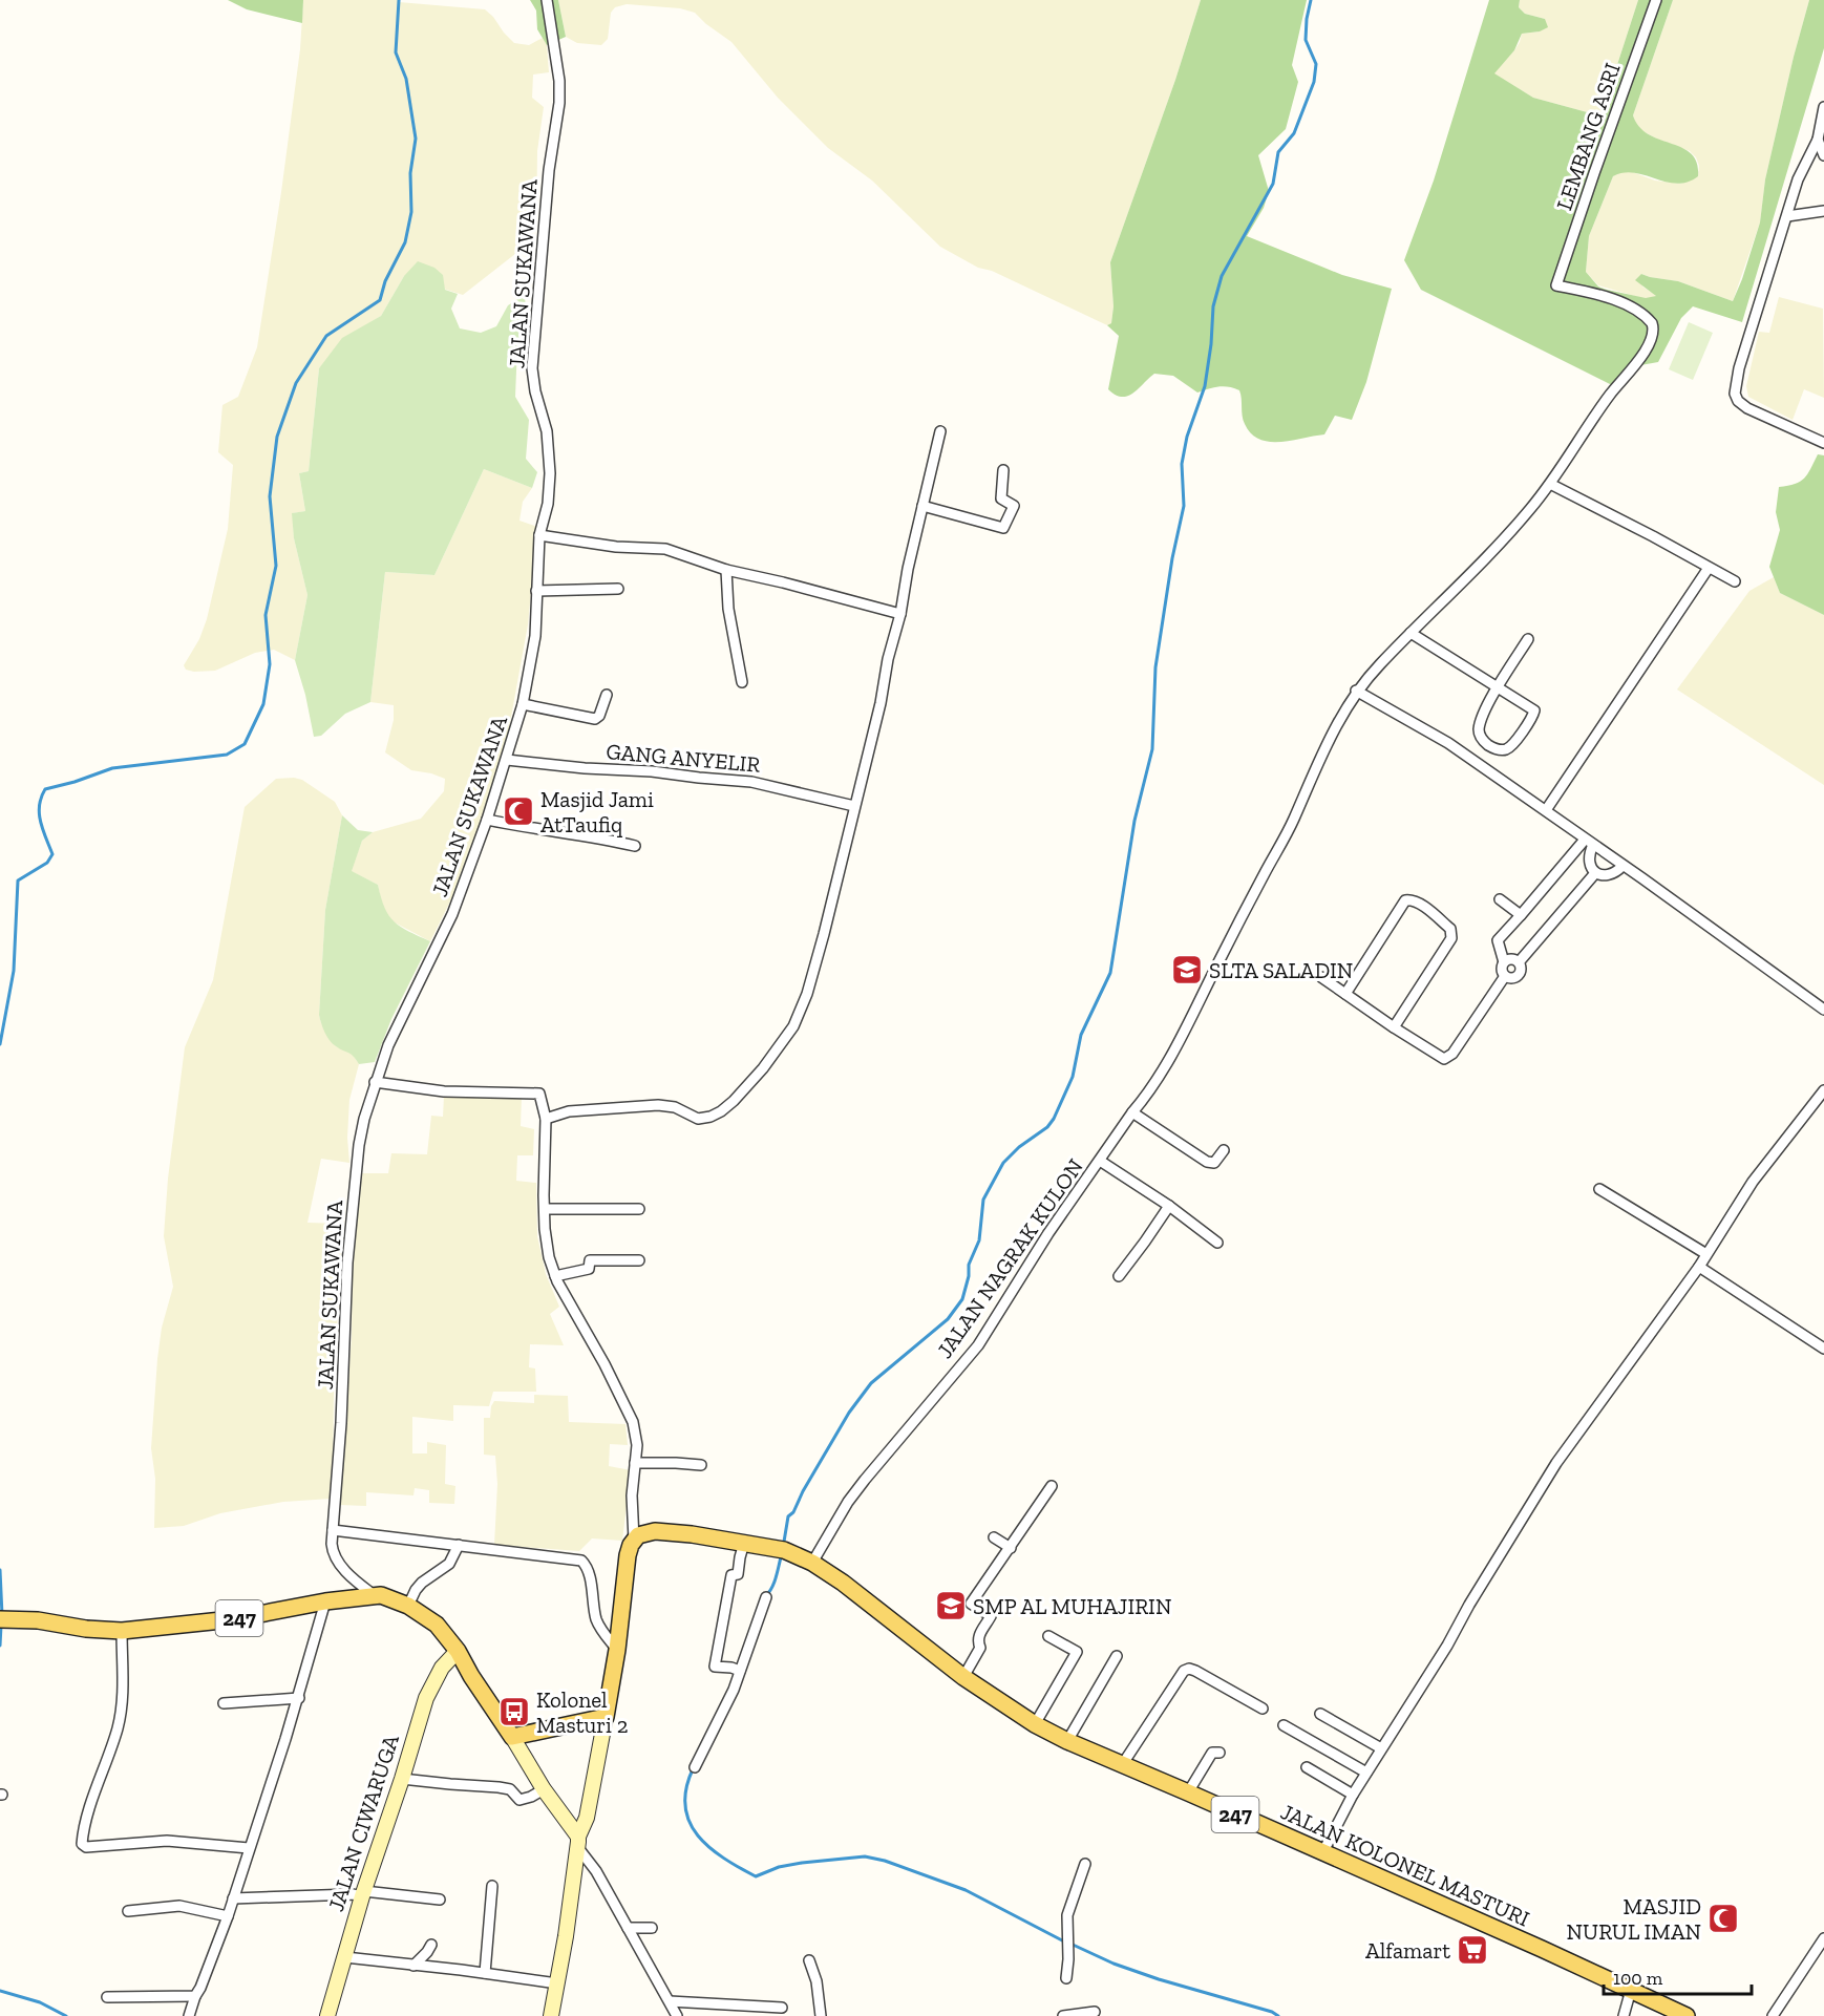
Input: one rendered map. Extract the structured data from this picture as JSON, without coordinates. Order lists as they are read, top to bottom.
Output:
{
  "streets": {
    "main road": ["247", "JALAN CIWARUGA", "JALAN KOLONEL MASTURI"],
    "street": [
      "LEMBANG ASRI",
      "JALAN SUKAWANA",
      "GANG ANYELIR",
      "JALAN NAGRAK KULON"
    ]
  },
  "crossings": [
    ["LEMBANG ASRI", "JALAN NAGRAK KULON"],
    ["JALAN SUKAWANA", "GANG ANYELIR"],
    ["JALAN SUKAWANA", "247"],
    ["JALAN NAGRAK KULON", "JALAN KOLONEL MASTURI"],
    ["247", "JALAN CIWARUGA"]
  ],
  "places": {
    "mosque": ["Masjid Jami AtTaufiq", "MASJID NURUL IMAN"],
    "school or university": ["SLTA SALADIN", "SMP AL MUHAJIRIN"],
    "bus stop": ["Kolonel Masturi 2"],
    "supermarket": ["Alfamart"]
  },
  "scale_bar": "100 m"
}
